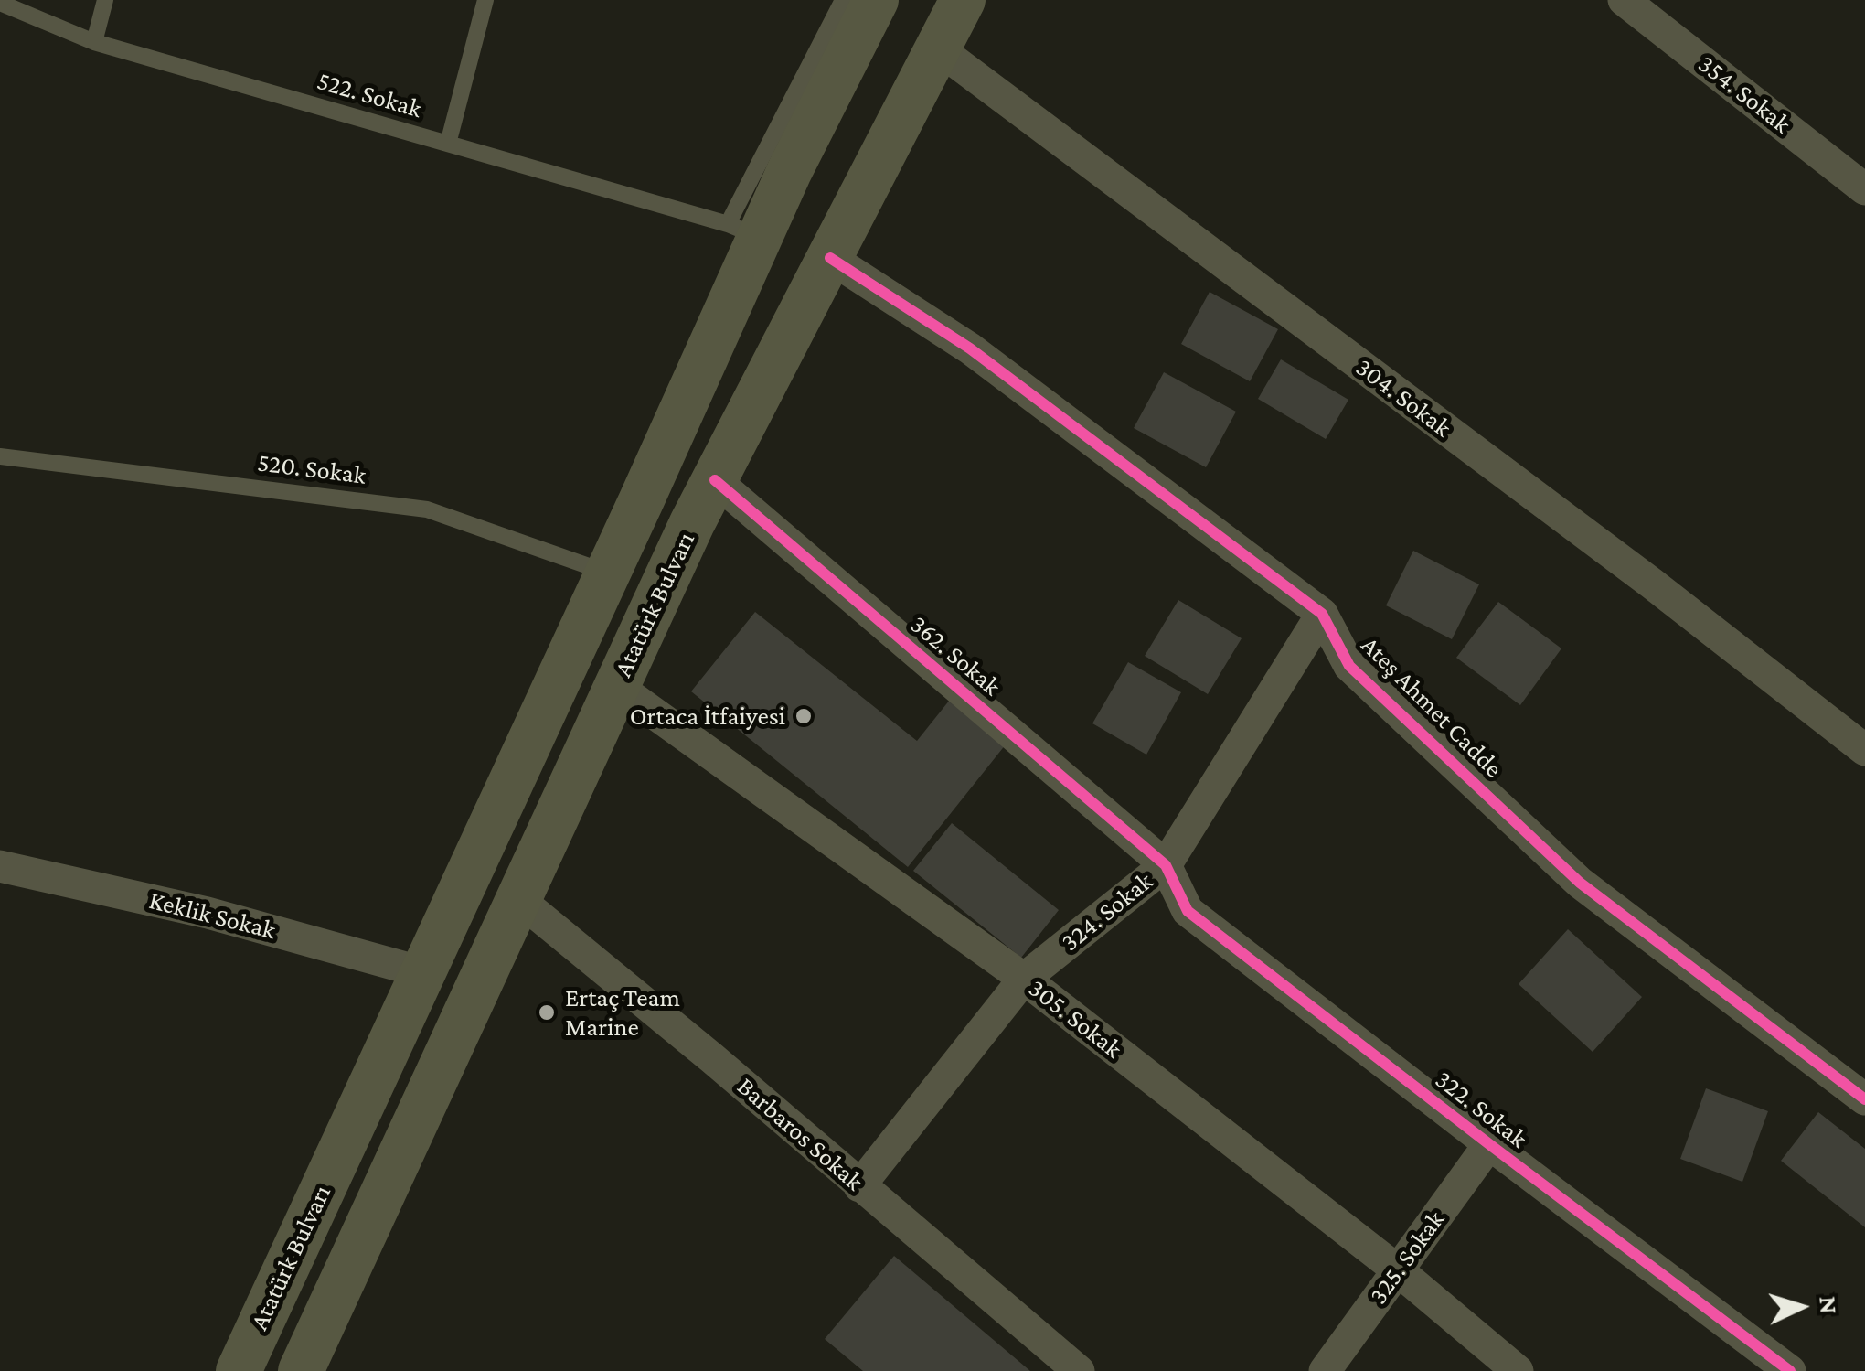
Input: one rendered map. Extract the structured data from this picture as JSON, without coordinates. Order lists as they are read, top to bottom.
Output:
{
  "streets": {
    "main road": ["Atatürk Bulvarı"],
    "street": [
      "354. Sokak",
      "304. Sokak",
      "362. Sokak",
      "Ateş Ahmet Cadde",
      "324. Sokak",
      "Keklik Sokak",
      "305. Sokak",
      "322. Sokak",
      "Barbaros Sokak",
      "325. Sokak"
    ],
    "lane": ["522. Sokak", "520. Sokak"]
  },
  "crossings": [
    ["522. Sokak", "Atatürk Bulvarı"],
    ["304. Sokak", "Atatürk Bulvarı"],
    ["520. Sokak", "Atatürk Bulvarı"],
    ["Atatürk Bulvarı", "362. Sokak"],
    ["Atatürk Bulvarı", "Ateş Ahmet Cadde"],
    ["Atatürk Bulvarı", "Keklik Sokak"],
    ["Atatürk Bulvarı", "305. Sokak"],
    ["Atatürk Bulvarı", "Barbaros Sokak"],
    ["362. Sokak", "324. Sokak"],
    ["362. Sokak", "322. Sokak"],
    ["Ateş Ahmet Cadde", "324. Sokak"],
    ["324. Sokak", "305. Sokak"],
    ["324. Sokak", "322. Sokak"],
    ["324. Sokak", "Barbaros Sokak"],
    ["305. Sokak", "325. Sokak"],
    ["322. Sokak", "325. Sokak"]
  ],
  "places": ["Ortaca İtfaiyesi", "Ertaç Team Marine"],
  "north": "right"
}
